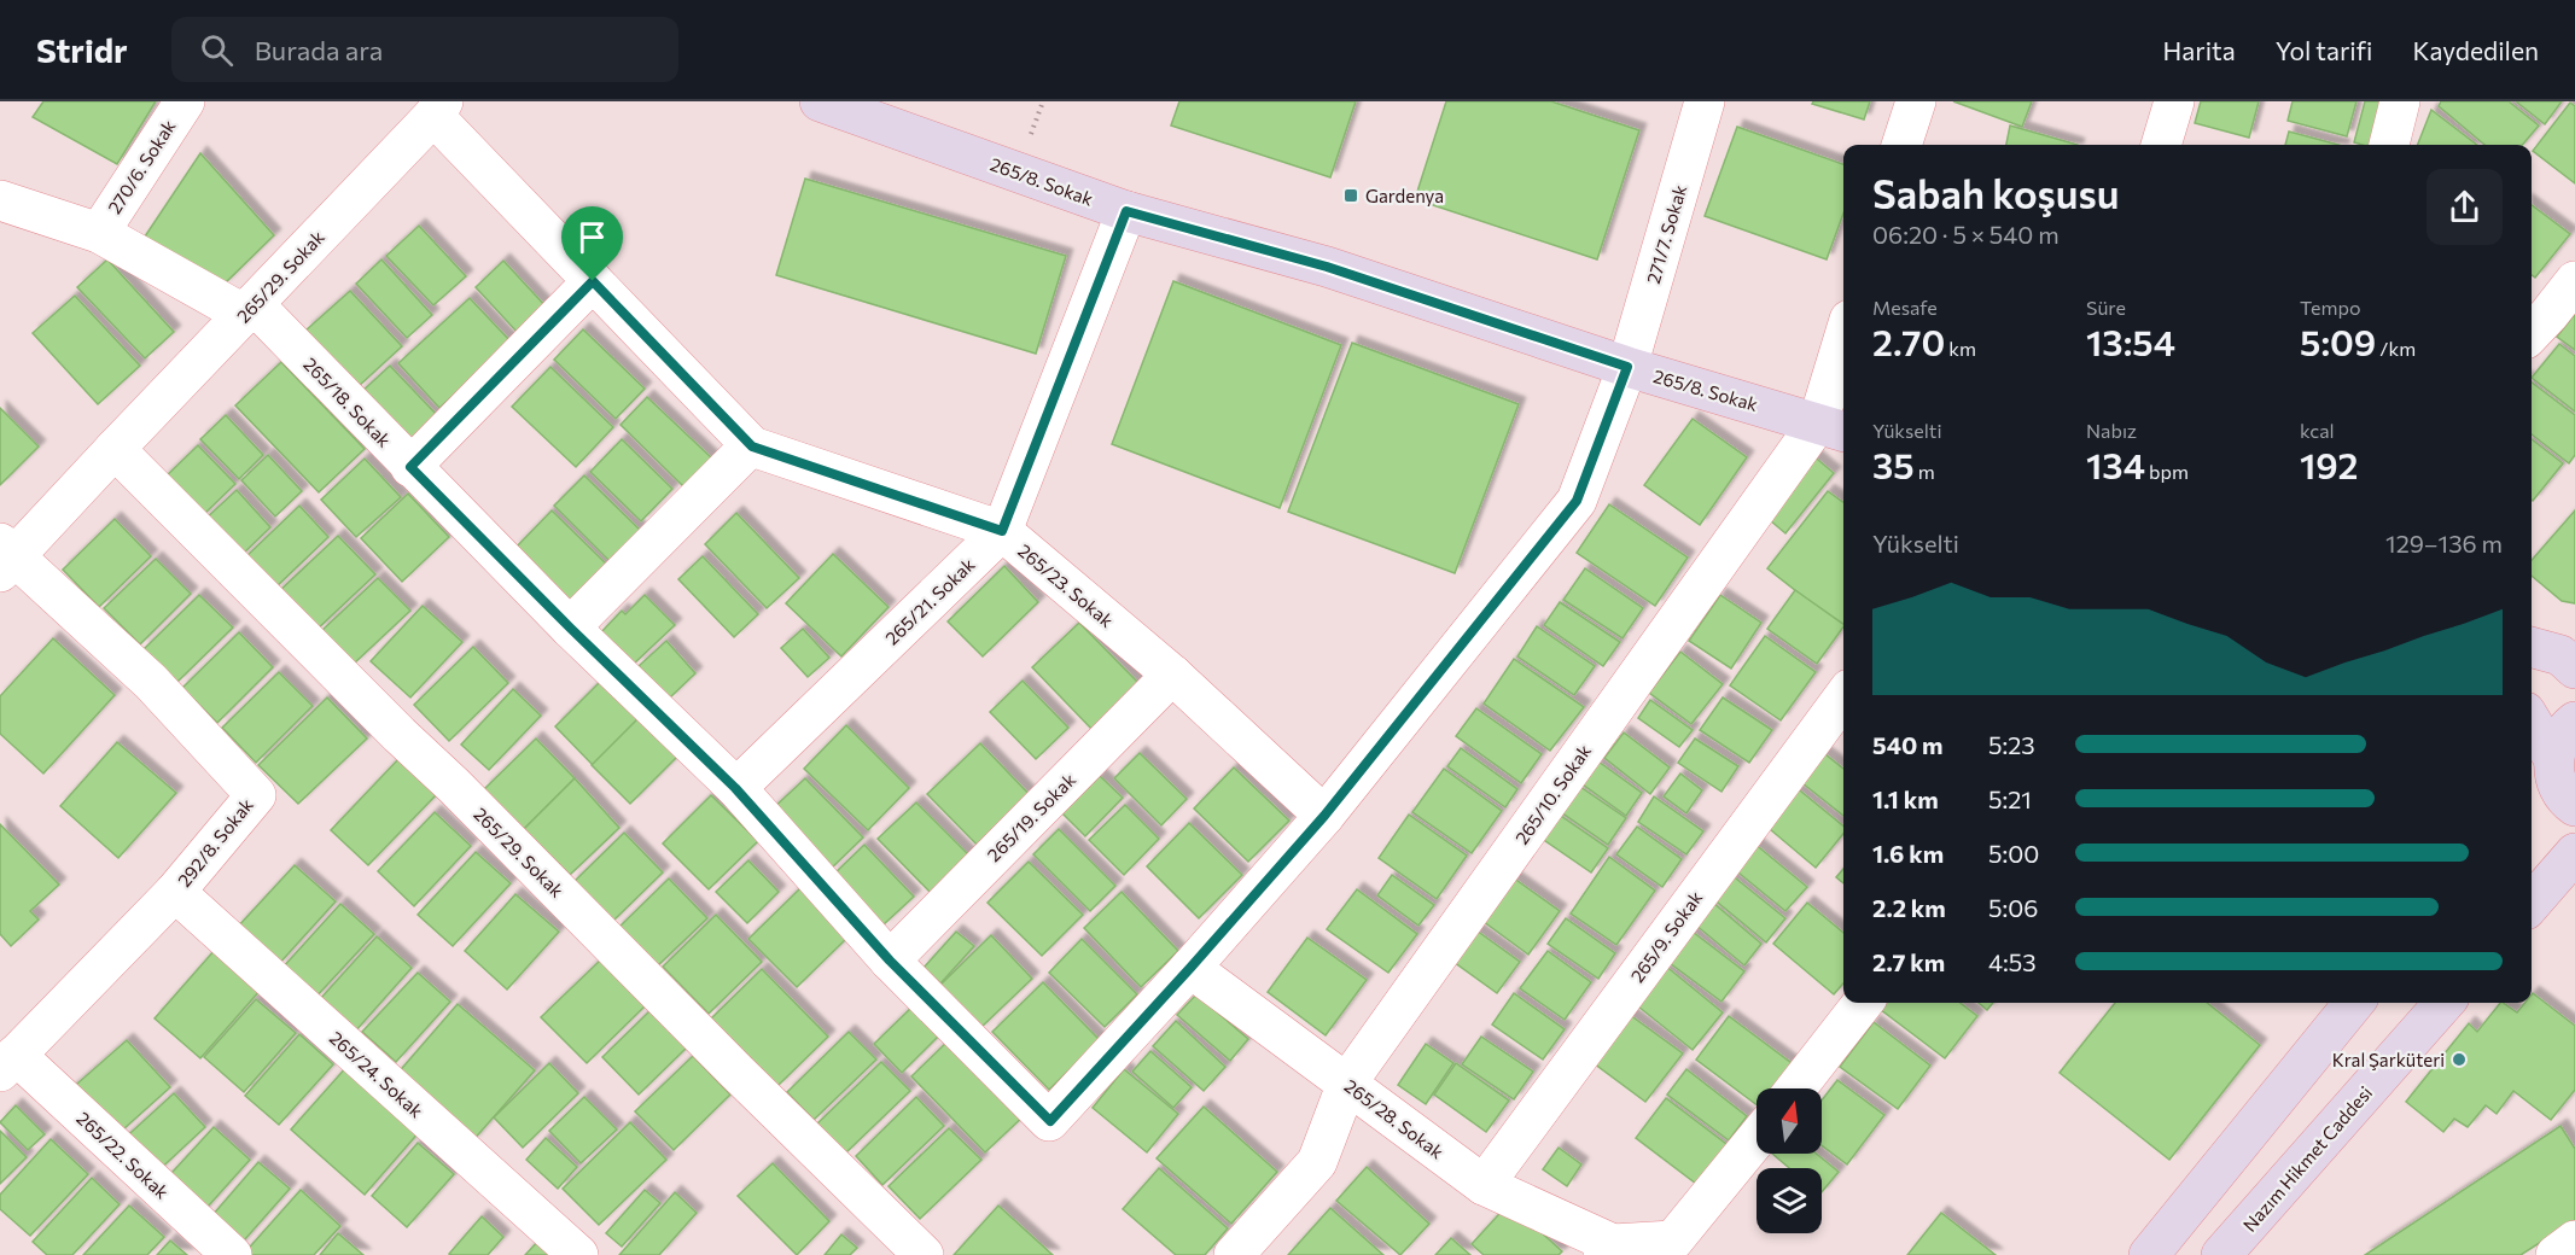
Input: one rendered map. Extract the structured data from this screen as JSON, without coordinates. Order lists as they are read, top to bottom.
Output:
{
  "streets": {
    "street": [
      "270/6. Sokak",
      "265/8. Sokak",
      "271/7. Sokak",
      "265/29. Sokak",
      "265/18. Sokak",
      "265/23. Sokak",
      "265/21. Sokak",
      "265/10. Sokak",
      "265/19. Sokak",
      "292/8. Sokak",
      "265/9. Sokak",
      "265/24. Sokak",
      "265/28. Sokak",
      "265/22. Sokak",
      "Nazım Hikmet Caddesi"
    ]
  },
  "crossings": [
    ["270/6. Sokak", "265/18. Sokak"],
    ["265/8. Sokak", "271/7. Sokak"],
    ["265/8. Sokak", "265/21. Sokak"],
    ["265/8. Sokak", "265/10. Sokak"],
    ["271/7. Sokak", "265/18. Sokak"],
    ["271/7. Sokak", "265/23. Sokak"],
    ["271/7. Sokak", "265/28. Sokak"],
    ["265/29. Sokak", "265/18. Sokak"],
    ["265/29. Sokak", "292/8. Sokak"],
    ["265/18. Sokak", "265/21. Sokak"],
    ["265/18. Sokak", "265/19. Sokak"],
    ["265/23. Sokak", "265/21. Sokak"],
    ["265/23. Sokak", "265/19. Sokak"],
    ["265/10. Sokak", "265/28. Sokak"],
    ["292/8. Sokak", "265/24. Sokak"],
    ["292/8. Sokak", "265/22. Sokak"],
    ["265/9. Sokak", "265/28. Sokak"]
  ],
  "places": {
    "transit": ["Gardenya"],
    "other": ["Kral Şarküteri"]
  },
  "north": "top",
  "page": {
    "header": "Stridr",
    "search": "Burada ara",
    "nav": ["Harita", "Yol tarifi", "Kaydedilen"],
    "heading": ["Sabah koşusu", "06:20 · 5 × 540 m"],
    "stats": [
      ["Mesafe", "2.70 km"],
      ["Süre", "13:54"],
      ["Tempo", "5:09 /km"],
      ["Yükselti", "35 m"],
      ["Nabız", "134 bpm"],
      ["kcal", "192"]
    ],
    "chart": ["Yükselti", "129–136 m"],
    "list": [
      {
        "name": "540 m",
        "note": "5:23"
      },
      {
        "name": "1.1 km",
        "note": "5:21"
      },
      {
        "name": "1.6 km",
        "note": "5:00"
      },
      {
        "name": "2.2 km",
        "note": "5:06"
      },
      {
        "name": "2.7 km",
        "note": "4:53"
      }
    ]
  }
}
